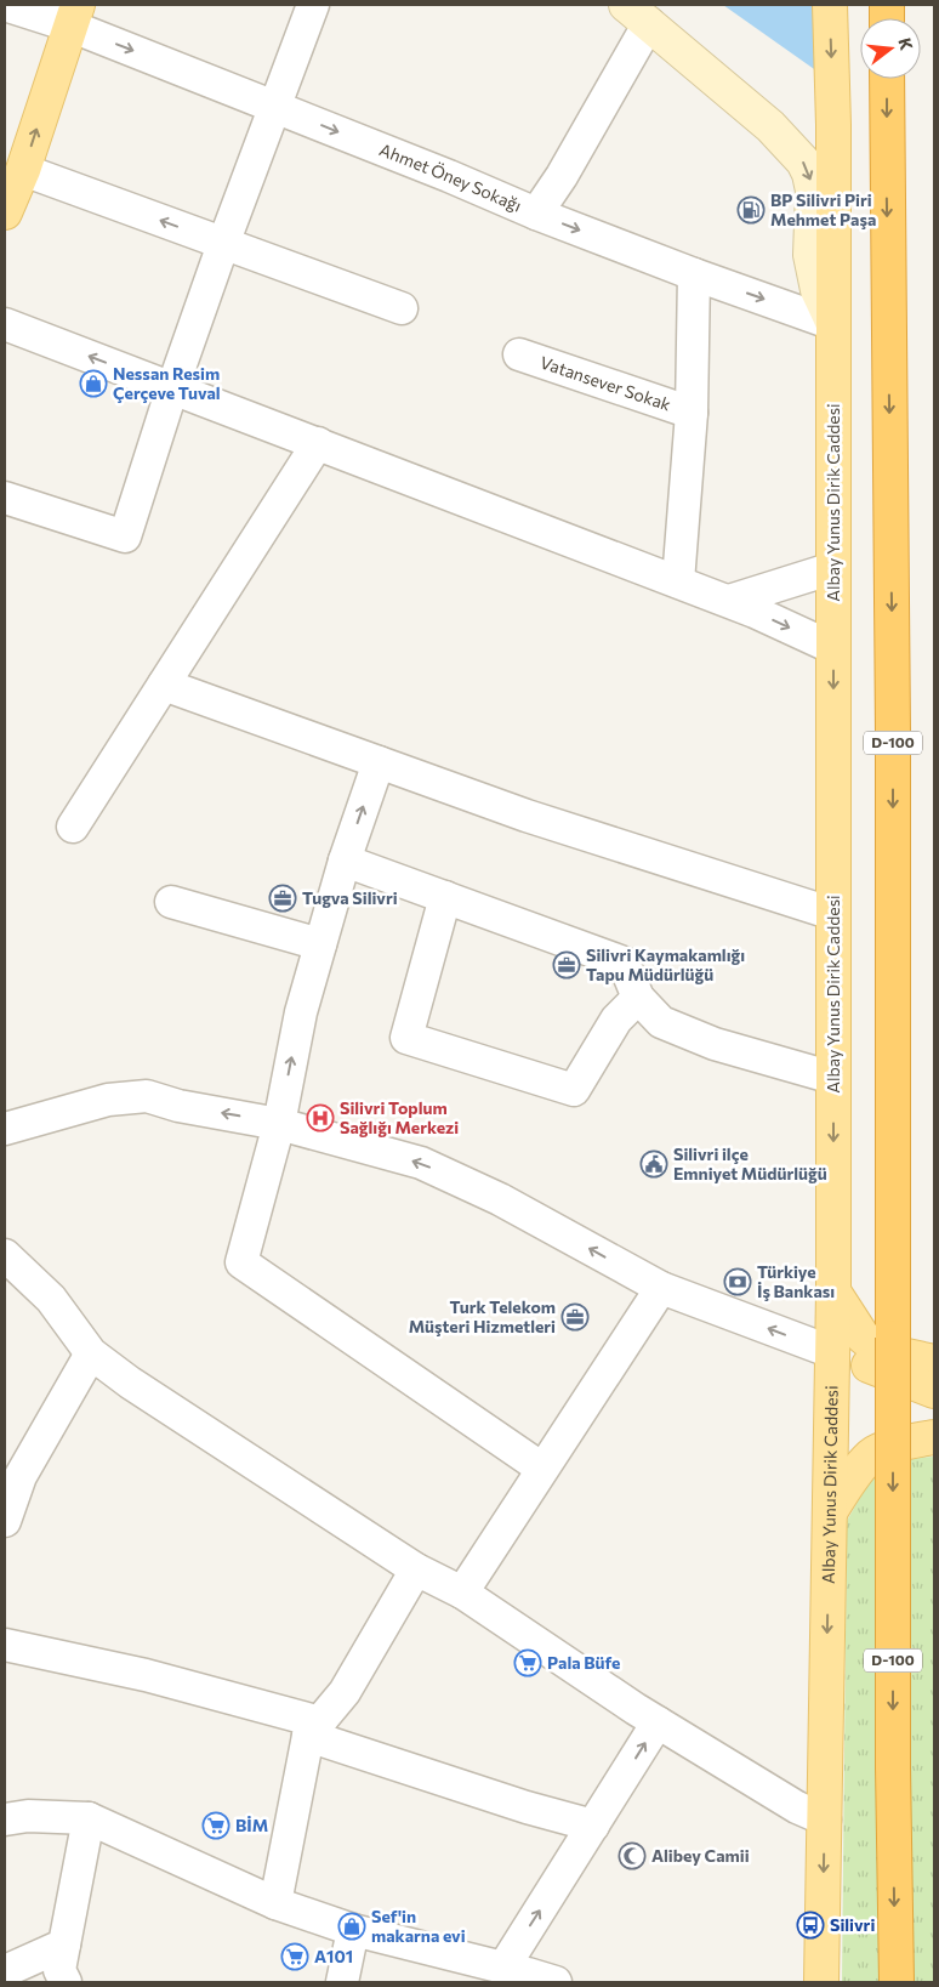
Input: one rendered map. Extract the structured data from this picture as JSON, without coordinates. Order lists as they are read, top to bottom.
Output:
{
  "streets": {
    "highway": ["D-100"],
    "main road": ["Albay Yunus Dirik Caddesi"],
    "street": ["Ahmet Öney Sokağı", "Vatansever Sokak"]
  },
  "crossings": [
    ["Ahmet Öney Sokağı", "Albay Yunus Dirik Caddesi"]
  ],
  "one_way": ["Albay Yunus Dirik Caddesi"],
  "places": {
    "fuel station": ["BP Silivri Piri Mehmet Paşa"],
    "shop": ["Nessan Resim Çerçeve Tuval", "Sef'in makarna evi"],
    "office": ["Tugva Silivri", "Silivri Kaymakamlığı Tapu Müdürlüğü", "Turk Telekom Müşteri Hizmetleri"],
    "hospital": ["Silivri Toplum Sağlığı Merkezi"],
    "public building": ["Silivri ilçe Emniyet Müdürlüğü"],
    "bank": ["Türkiye İş Bankası"],
    "supermarket": ["Pala Büfe", "BİM", "A101"],
    "mosque": ["Alibey Camii"],
    "bus stop": ["Silivri"]
  },
  "north": "right"
}
